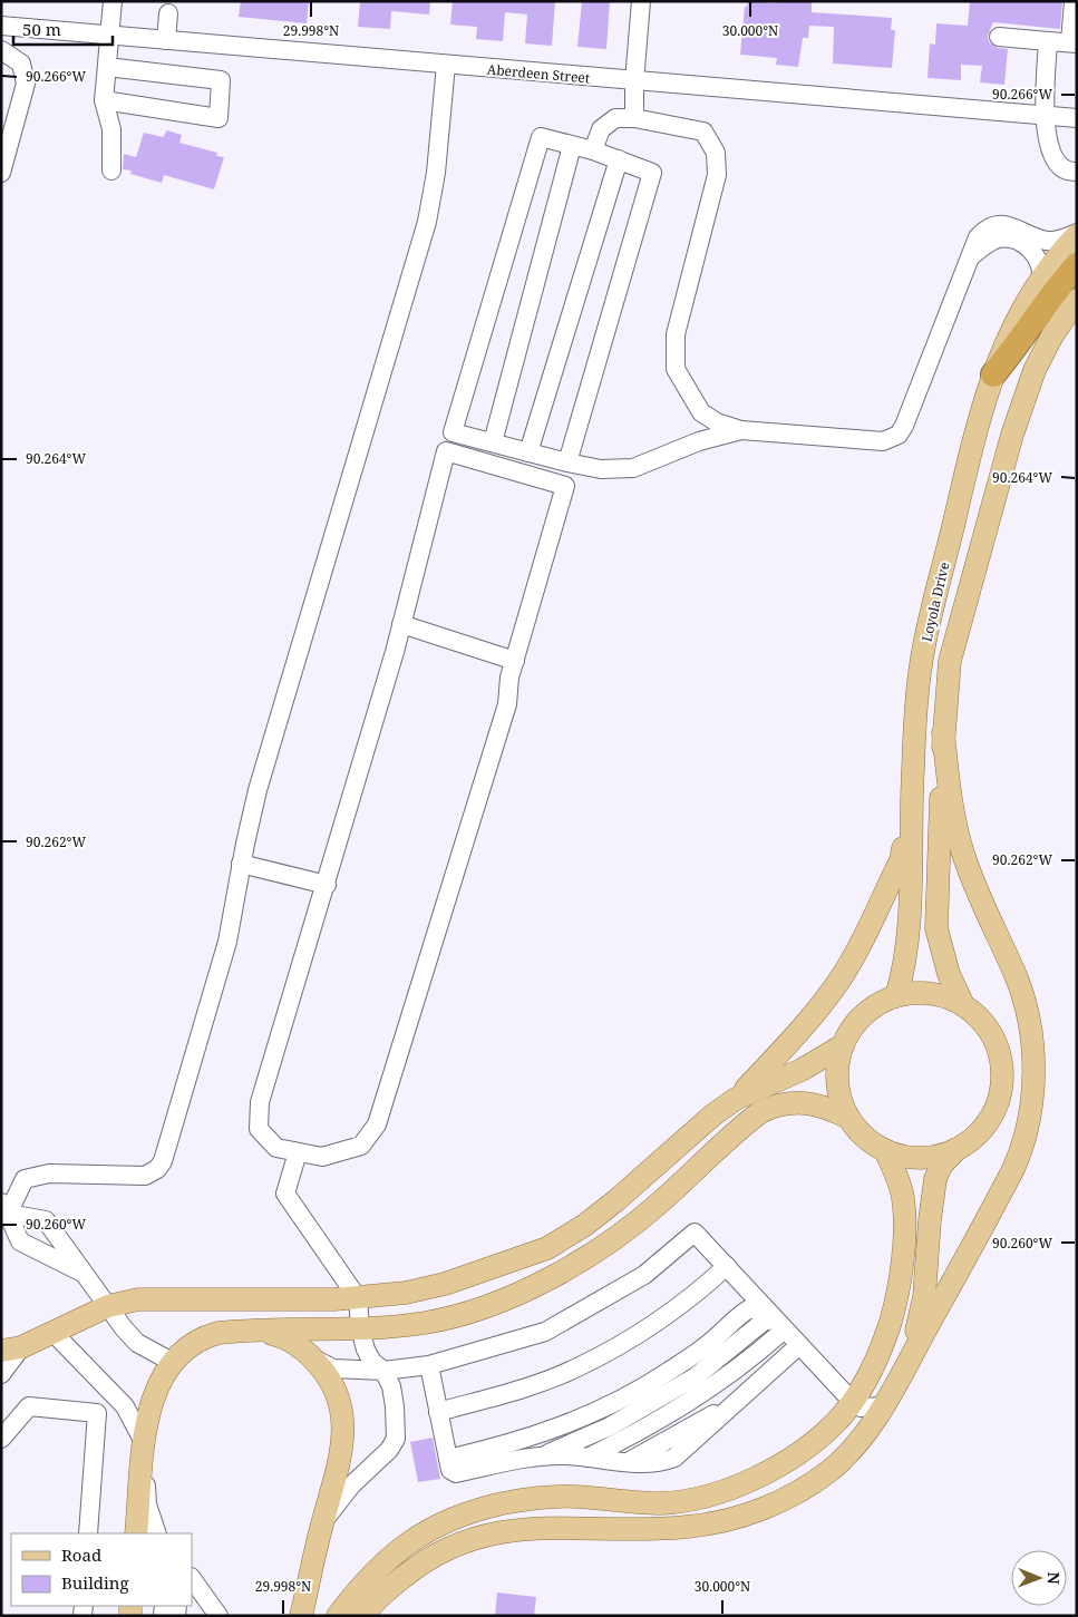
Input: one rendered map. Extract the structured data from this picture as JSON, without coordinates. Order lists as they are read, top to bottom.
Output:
{
  "streets": {
    "main road": ["Loyola Drive"],
    "street": ["Aberdeen Street"]
  },
  "legend": ["Road", "Building"],
  "scale_bar": "50 m",
  "north": "right",
  "coordinates": [
    "29.998°N",
    "30.000°N",
    "90.266°W",
    "90.264°W",
    "90.262°W",
    "90.260°W"
  ]
}
